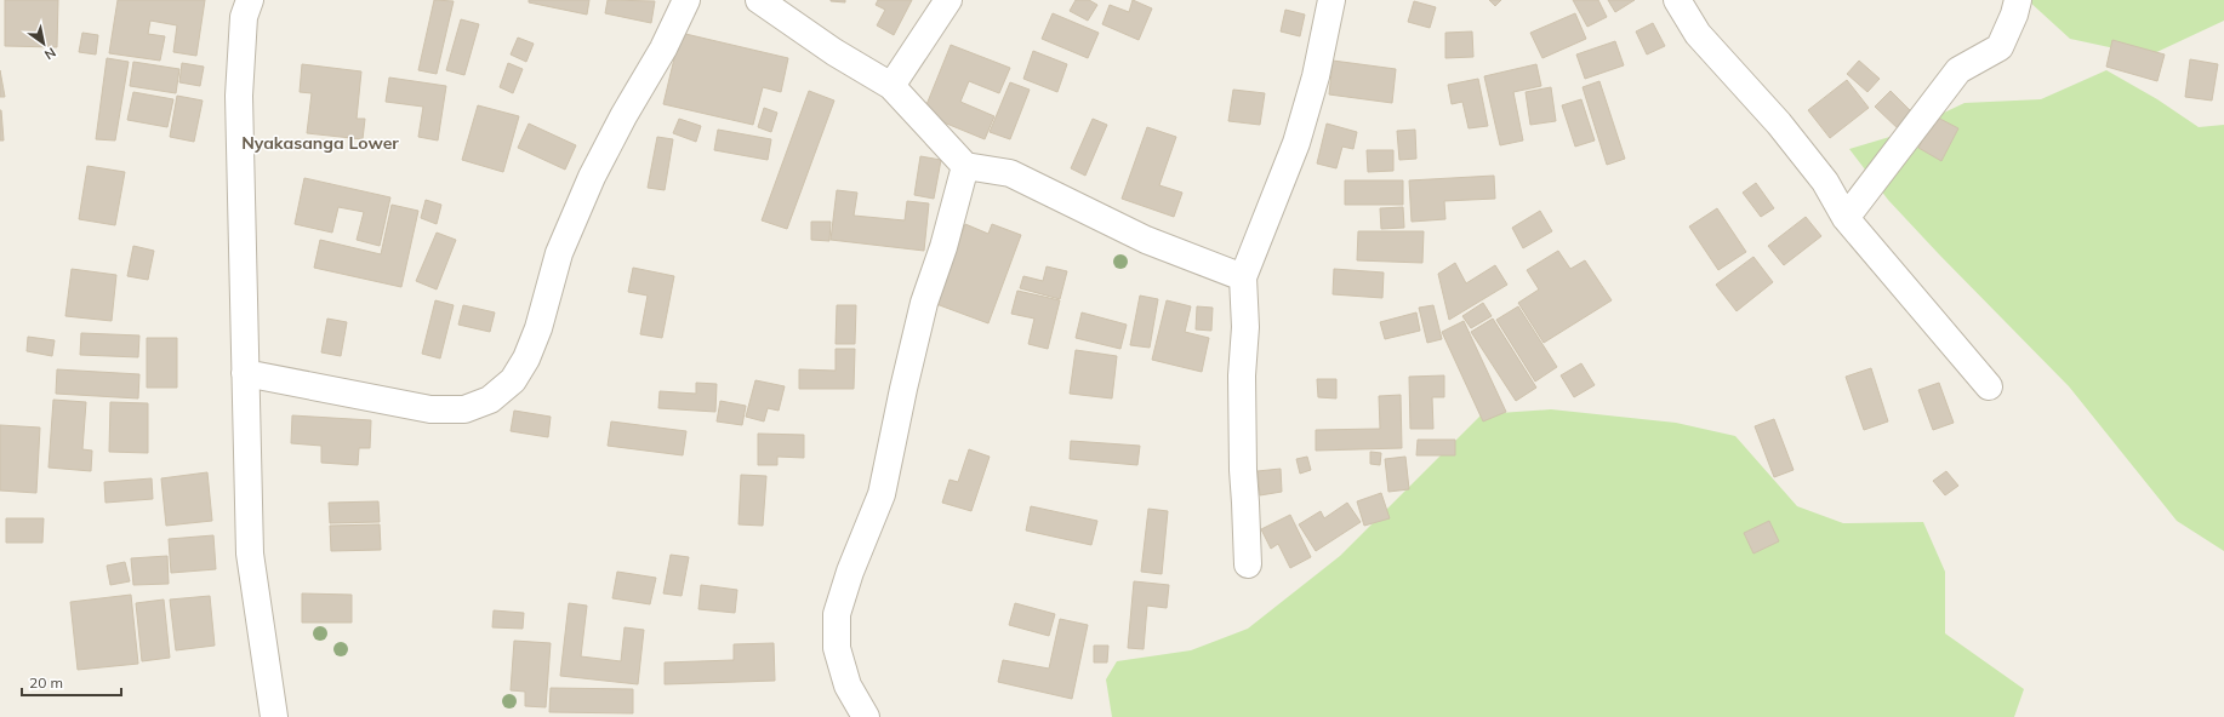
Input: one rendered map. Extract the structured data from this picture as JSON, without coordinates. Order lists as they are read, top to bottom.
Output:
{
  "districts": ["Nyakasanga Lower"],
  "scale_bar": "20 m",
  "north": "bottom right"
}
